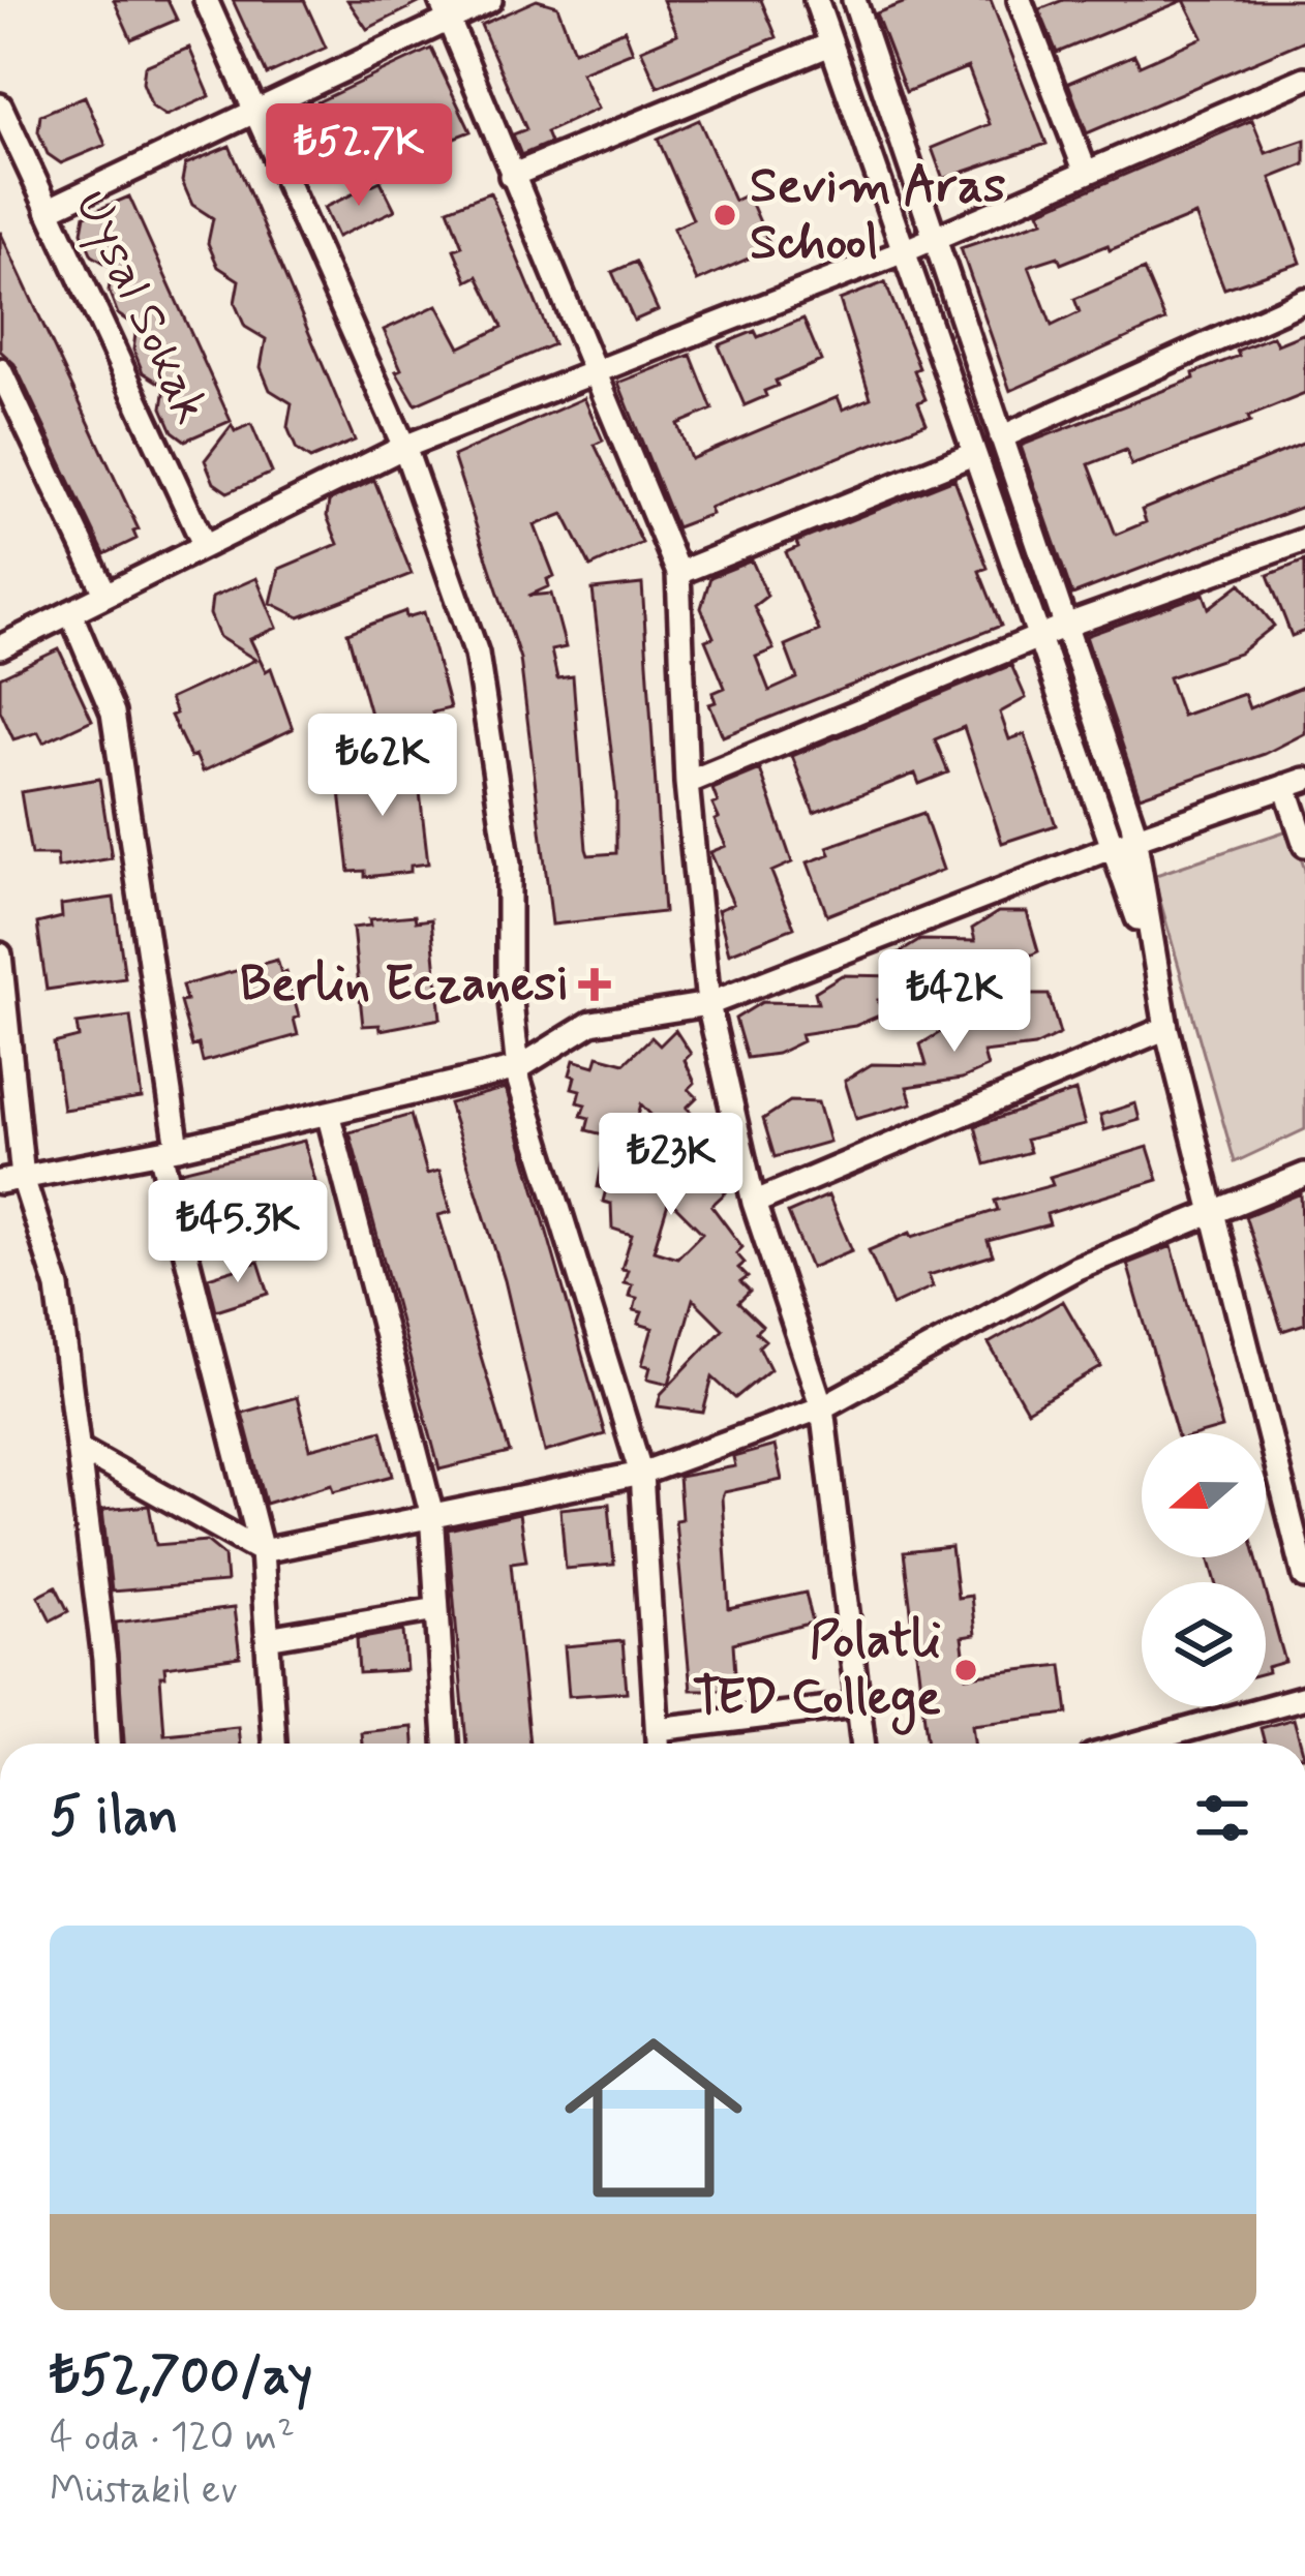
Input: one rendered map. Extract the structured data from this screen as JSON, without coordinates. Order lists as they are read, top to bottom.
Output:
{
  "streets": {
    "street": ["Uysal Sokak"]
  },
  "places": {
    "other": ["Sevim Aras School", "Polatli TED College"],
    "health": ["Berlin Eczanesi"]
  },
  "north": "left",
  "page": {
    "price": [
      "₺52.7K",
      "₺62K",
      "₺42K",
      "₺23K",
      "₺45.3K"
    ],
    "heading": "5 ilan",
    "list": [
      {
        "name": "₺52,700/ay",
        "note": "4 oda · 120 m² · Müstakil ev"
      }
    ]
  }
}
